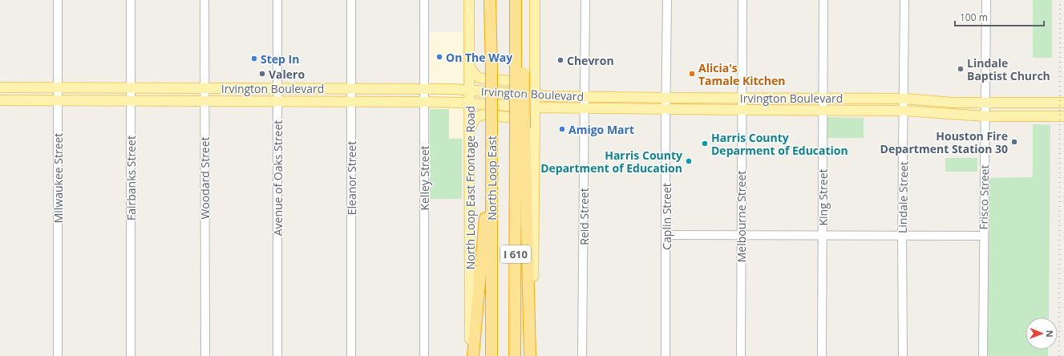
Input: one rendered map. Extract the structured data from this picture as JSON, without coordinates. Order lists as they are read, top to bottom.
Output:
{
  "streets": {
    "highway": ["North Loop East", "I 610"],
    "main road": ["Irvington Boulevard", "North Loop East Frontage Road"],
    "street": [
      "Milwaukee Street",
      "Fairbanks Street",
      "Woodard Street",
      "Avenue of Oaks Street",
      "Eleanor Street",
      "Kelley Street",
      "King Street",
      "Lindale Street",
      "Frisco Street",
      "Reid Street",
      "Caplin Street",
      "Melbourne Street"
    ]
  },
  "crossings": [
    ["Irvington Boulevard", "Milwaukee Street"],
    ["Irvington Boulevard", "Fairbanks Street"],
    ["Irvington Boulevard", "Woodard Street"],
    ["Irvington Boulevard", "Avenue of Oaks Street"],
    ["Irvington Boulevard", "Eleanor Street"],
    ["Irvington Boulevard", "Kelley Street"],
    ["Irvington Boulevard", "North Loop East Frontage Road"],
    ["Irvington Boulevard", "King Street"],
    ["Irvington Boulevard", "Lindale Street"],
    ["Irvington Boulevard", "Frisco Street"],
    ["Irvington Boulevard", "Reid Street"],
    ["Irvington Boulevard", "Caplin Street"],
    ["Irvington Boulevard", "Melbourne Street"]
  ],
  "places": [
    "On The Way",
    "Step In",
    "Chevron",
    "Lindale Baptist Church",
    "Valero",
    "Alicia's Tamale Kitchen",
    "Amigo Mart",
    "Houston Fire Department Station 30",
    "Harris County Deparment of Education",
    "Harris County Department of Education"
  ],
  "scale_bar": "100 m",
  "north": "right"
}
